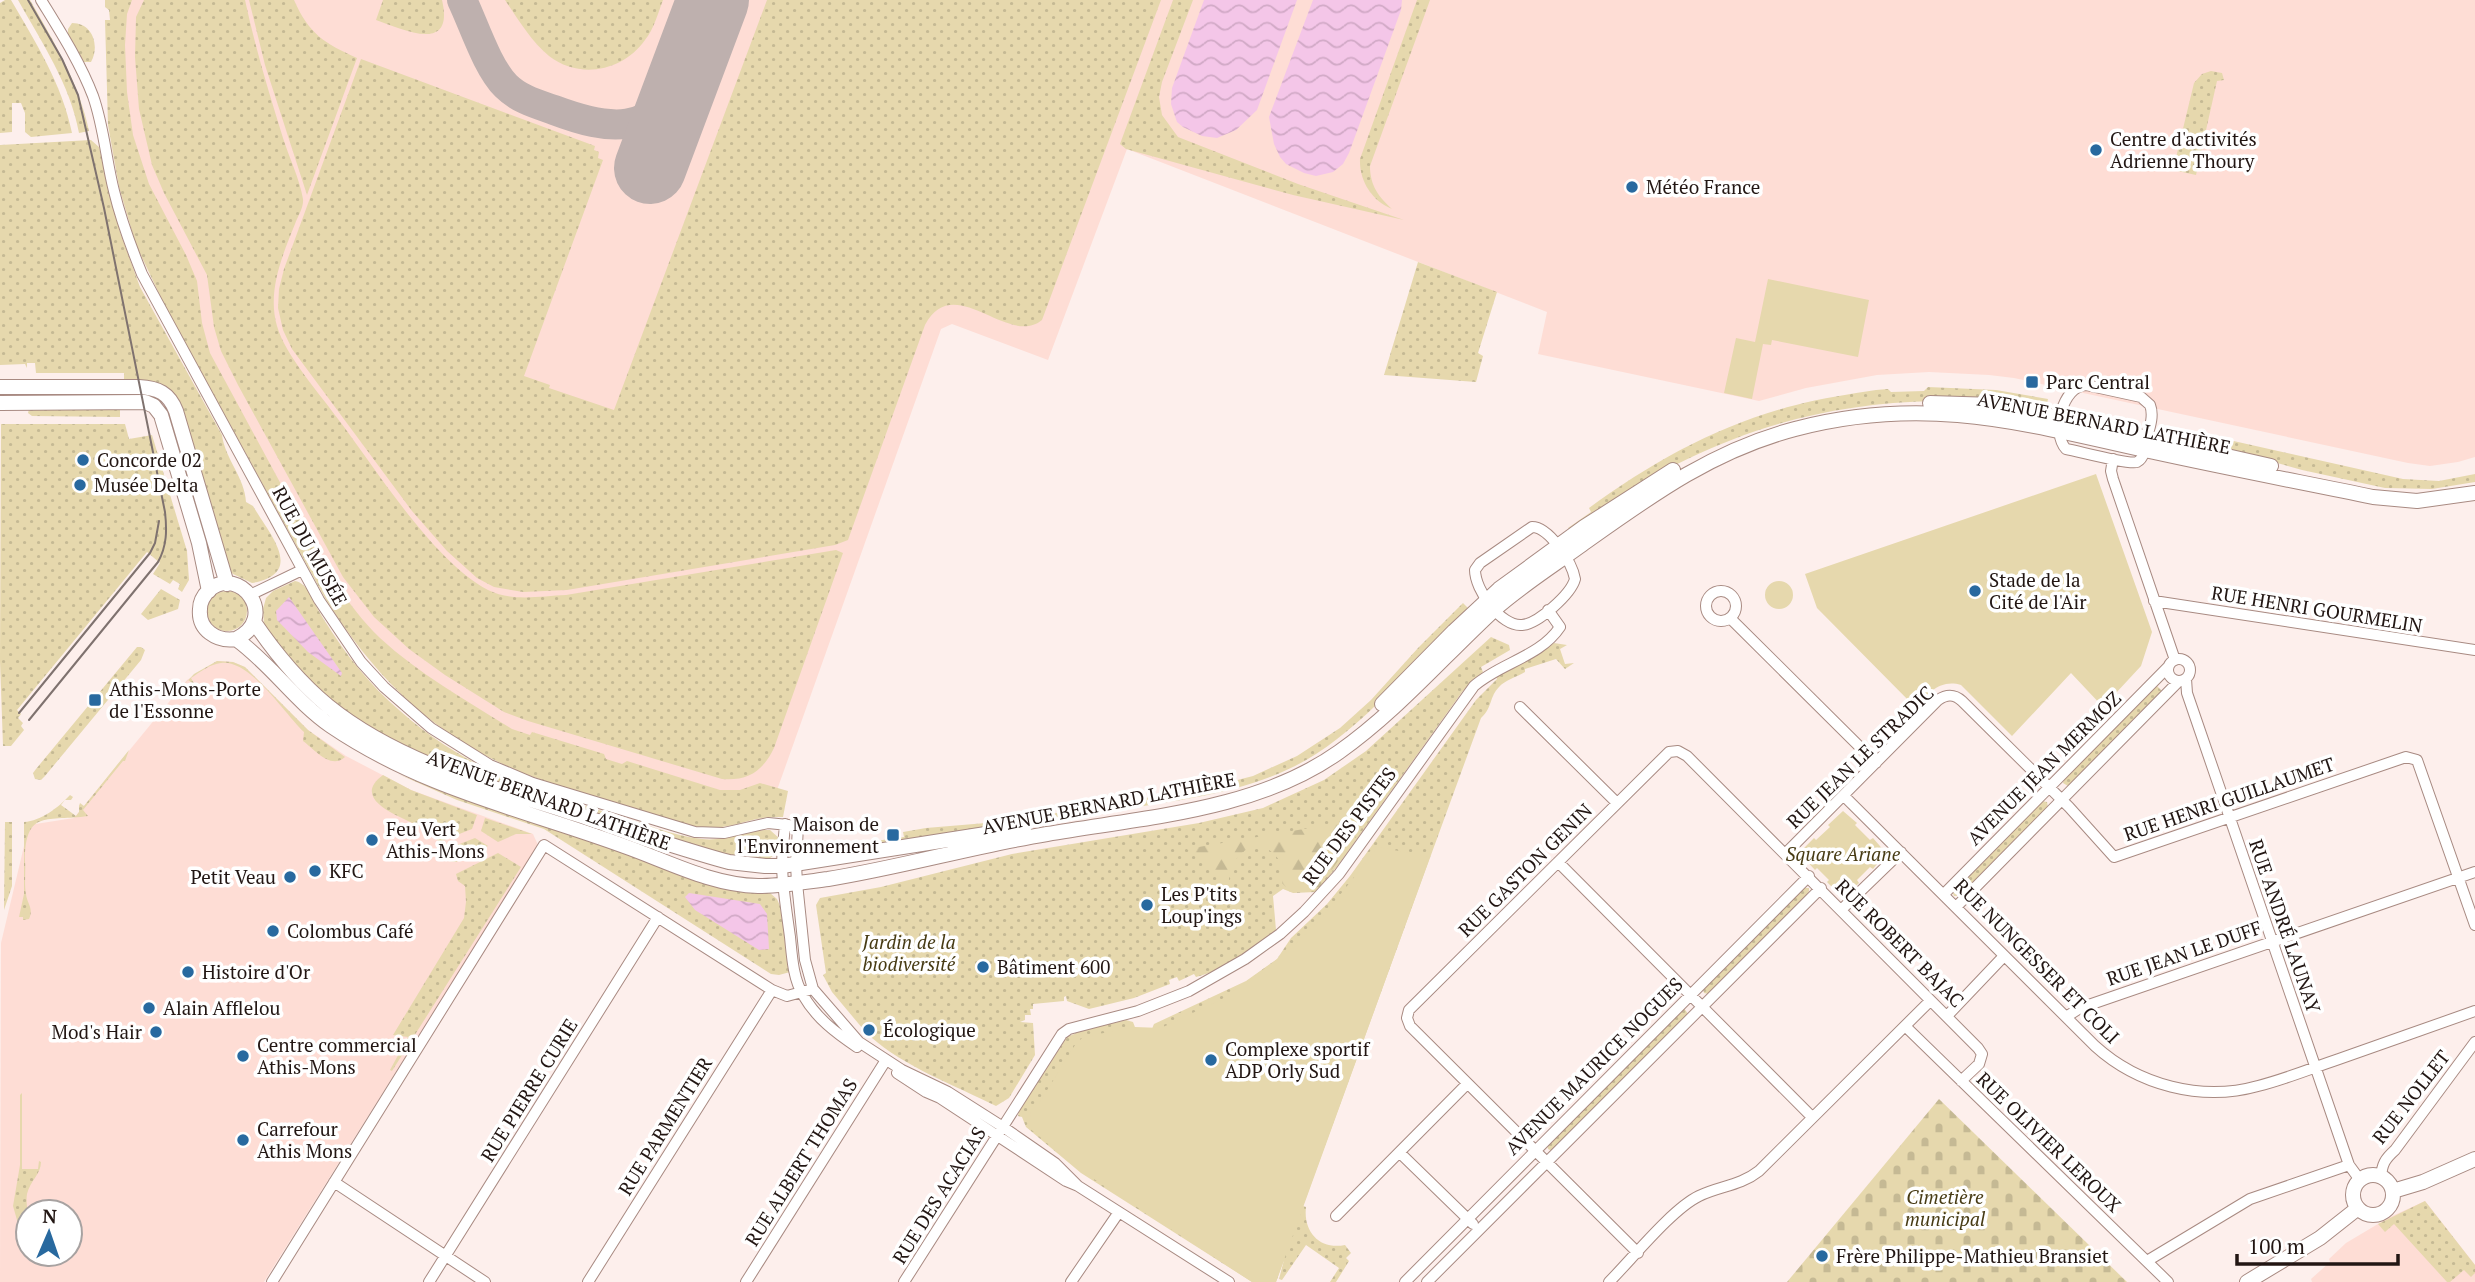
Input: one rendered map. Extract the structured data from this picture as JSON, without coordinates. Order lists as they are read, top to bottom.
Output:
{
  "streets": {
    "main road": ["AVENUE BERNARD LATHIÈRE"],
    "street": [
      "RUE DU MUSÉE",
      "RUE HENRI GOURMELIN",
      "RUE JEAN LE STRADIC",
      "AVENUE JEAN MERMOZ",
      "RUE HENRI GUILLAUMET",
      "RUE DES PISTES",
      "RUE GASTON GENIN",
      "RUE ANDRÉ LAUNAY",
      "RUE ROBERT BAJAC",
      "RUE JEAN LE DUFF",
      "RUE NUNGESSER ET COLI",
      "AVENUE MAURICE NOGUES",
      "RUE PIERRE CURIE",
      "RUE NOLLET",
      "RUE PARMENTIER",
      "RUE OLIVIER LEROUX",
      "RUE ALBERT THOMAS",
      "RUE DES ACACIAS"
    ]
  },
  "crossings": [
    ["AVENUE BERNARD LATHIÈRE", "RUE DU MUSÉE"],
    ["RUE JEAN LE STRADIC", "AVENUE JEAN MERMOZ"],
    ["RUE JEAN LE STRADIC", "RUE HENRI GUILLAUMET"],
    ["RUE JEAN LE STRADIC", "RUE ROBERT BAJAC"],
    ["RUE JEAN LE STRADIC", "RUE NUNGESSER ET COLI"],
    ["AVENUE JEAN MERMOZ", "RUE HENRI GUILLAUMET"],
    ["AVENUE JEAN MERMOZ", "RUE ANDRÉ LAUNAY"],
    ["AVENUE JEAN MERMOZ", "RUE NUNGESSER ET COLI"],
    ["RUE HENRI GUILLAUMET", "RUE ANDRÉ LAUNAY"],
    ["RUE HENRI GUILLAUMET", "RUE JEAN LE DUFF"],
    ["RUE DES PISTES", "RUE DES ACACIAS"],
    ["RUE GASTON GENIN", "RUE ROBERT BAJAC"],
    ["RUE ANDRÉ LAUNAY", "RUE JEAN LE DUFF"],
    ["RUE ANDRÉ LAUNAY", "RUE NUNGESSER ET COLI"],
    ["RUE ANDRÉ LAUNAY", "RUE NOLLET"],
    ["RUE ROBERT BAJAC", "AVENUE MAURICE NOGUES"],
    ["RUE ROBERT BAJAC", "RUE OLIVIER LEROUX"],
    ["RUE JEAN LE DUFF", "RUE NUNGESSER ET COLI"]
  ],
  "parks": ["Square Ariane", "Jardin de la biodiversité", "Cimetière municipal"],
  "places": {
    "other": [
      "Centre d'activités Adrienne Thoury",
      "Météo France",
      "Concorde 02",
      "Musée Delta",
      "Stade de la Cité de l'Air",
      "Feu Vert Athis-Mons",
      "KFC",
      "Petit Veau",
      "Les P'tits Loup'ings",
      "Colombus Café",
      "Bâtiment 600",
      "Histoire d'Or",
      "Alain Afflelou",
      "Écologique",
      "Mod's Hair",
      "Centre commercial Athis-Mons",
      "Complexe sportif ADP Orly Sud",
      "Carrefour Athis Mons",
      "Frère Philippe-Mathieu Bransiet"
    ],
    "transit": ["Parc Central", "Athis-Mons-Porte de l'Essonne", "Maison de l'Environnement"]
  },
  "scale_bar": "100 m",
  "north": "top"
}
